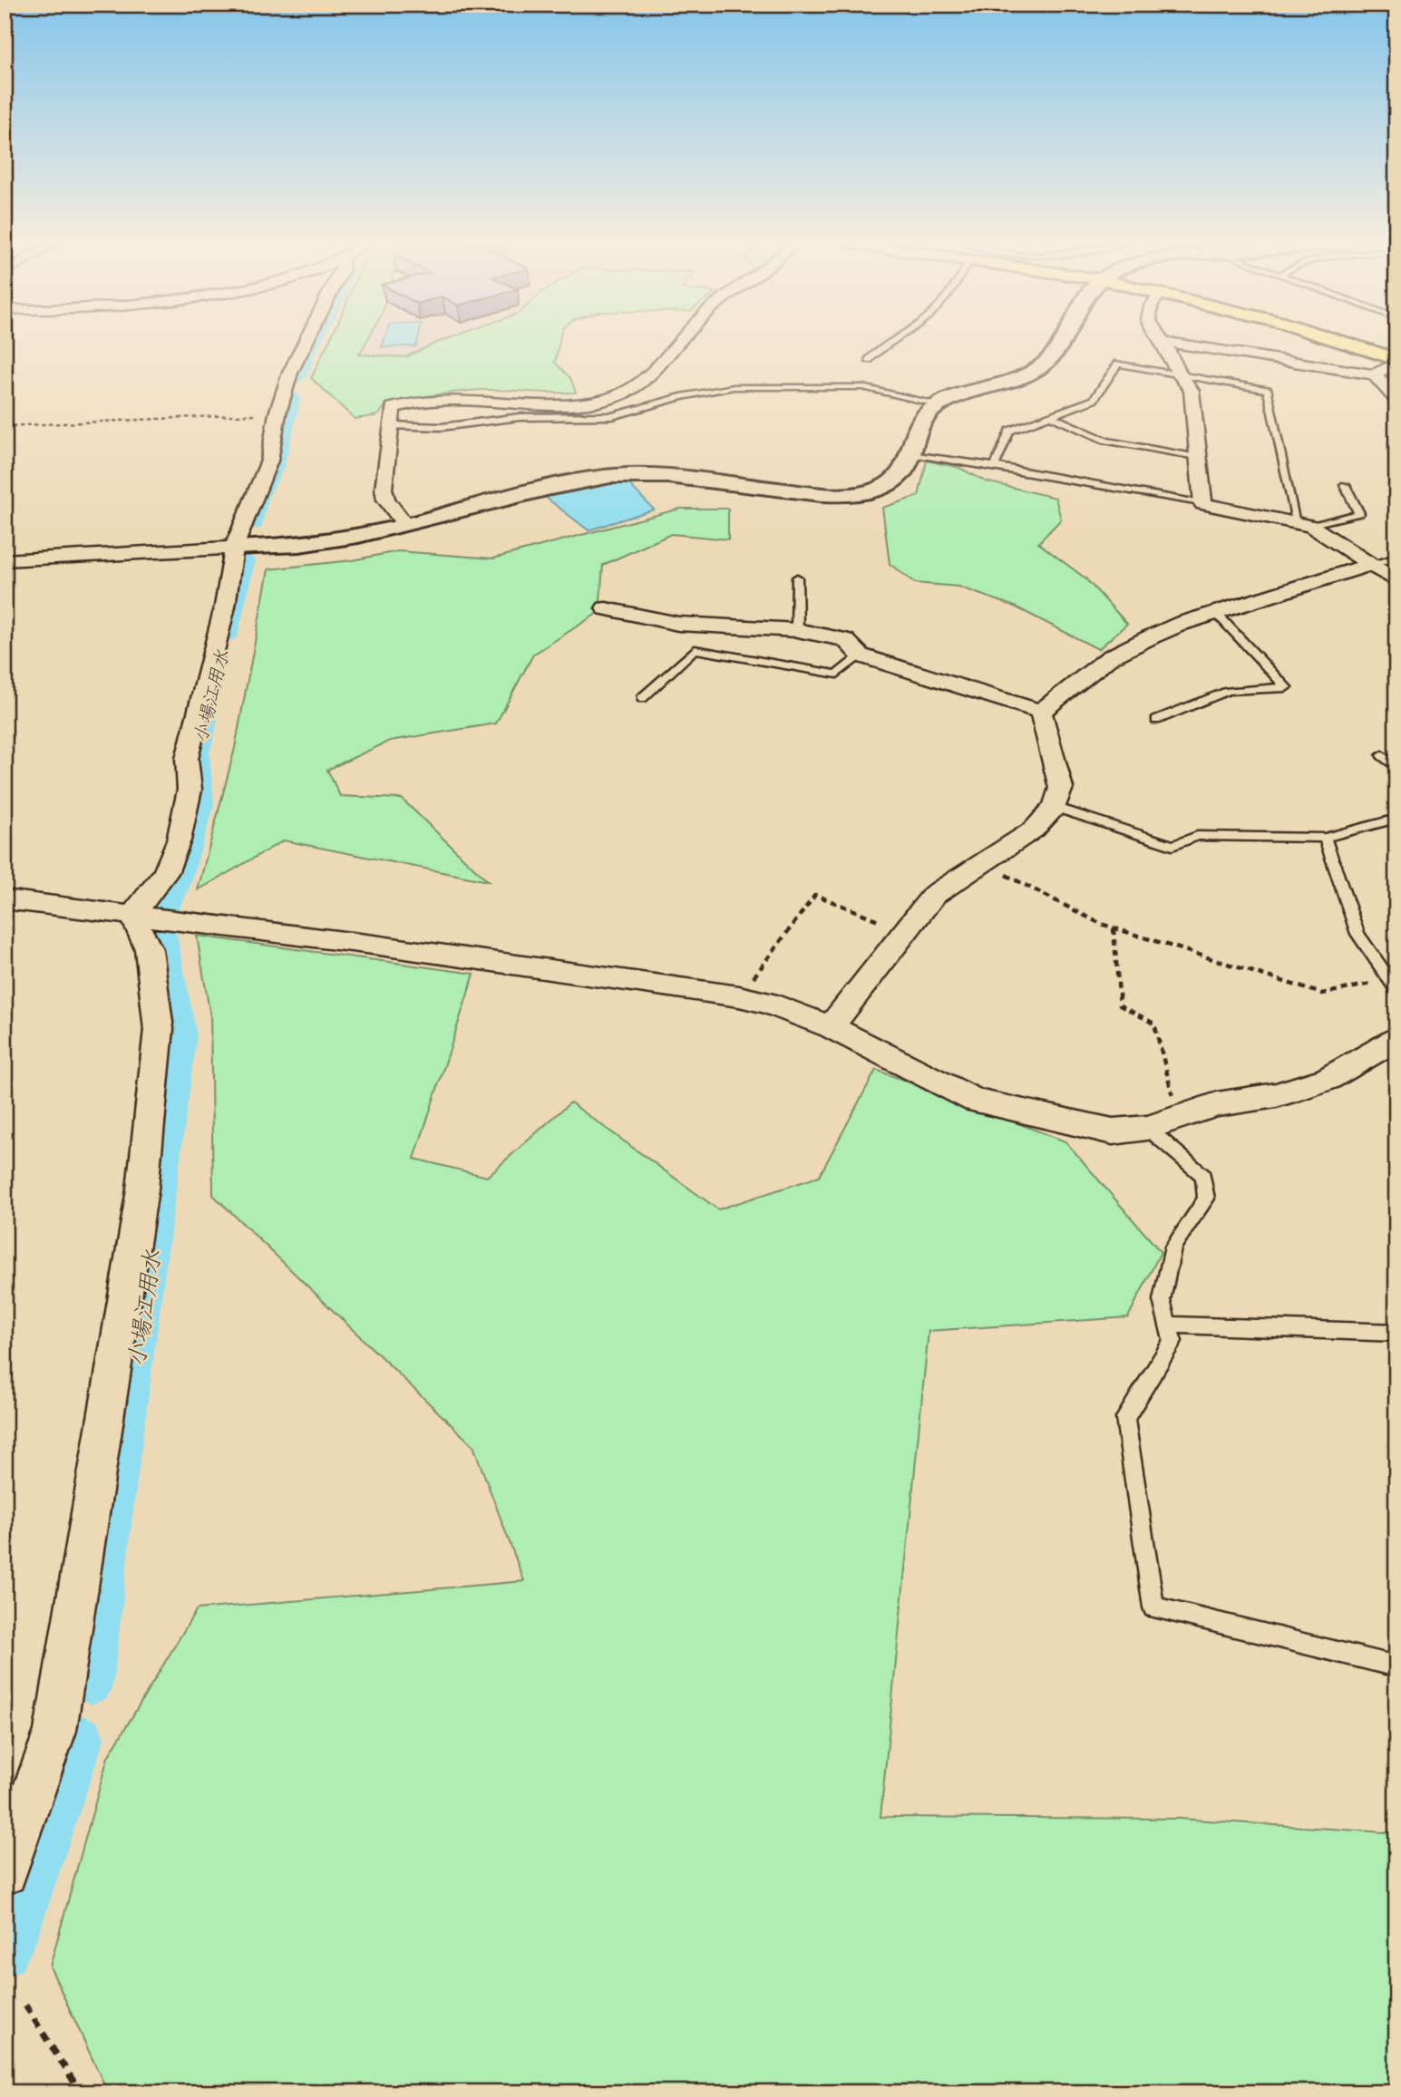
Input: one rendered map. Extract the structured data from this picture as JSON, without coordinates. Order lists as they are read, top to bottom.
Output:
{
  "water": ["小場江用水"]
}
